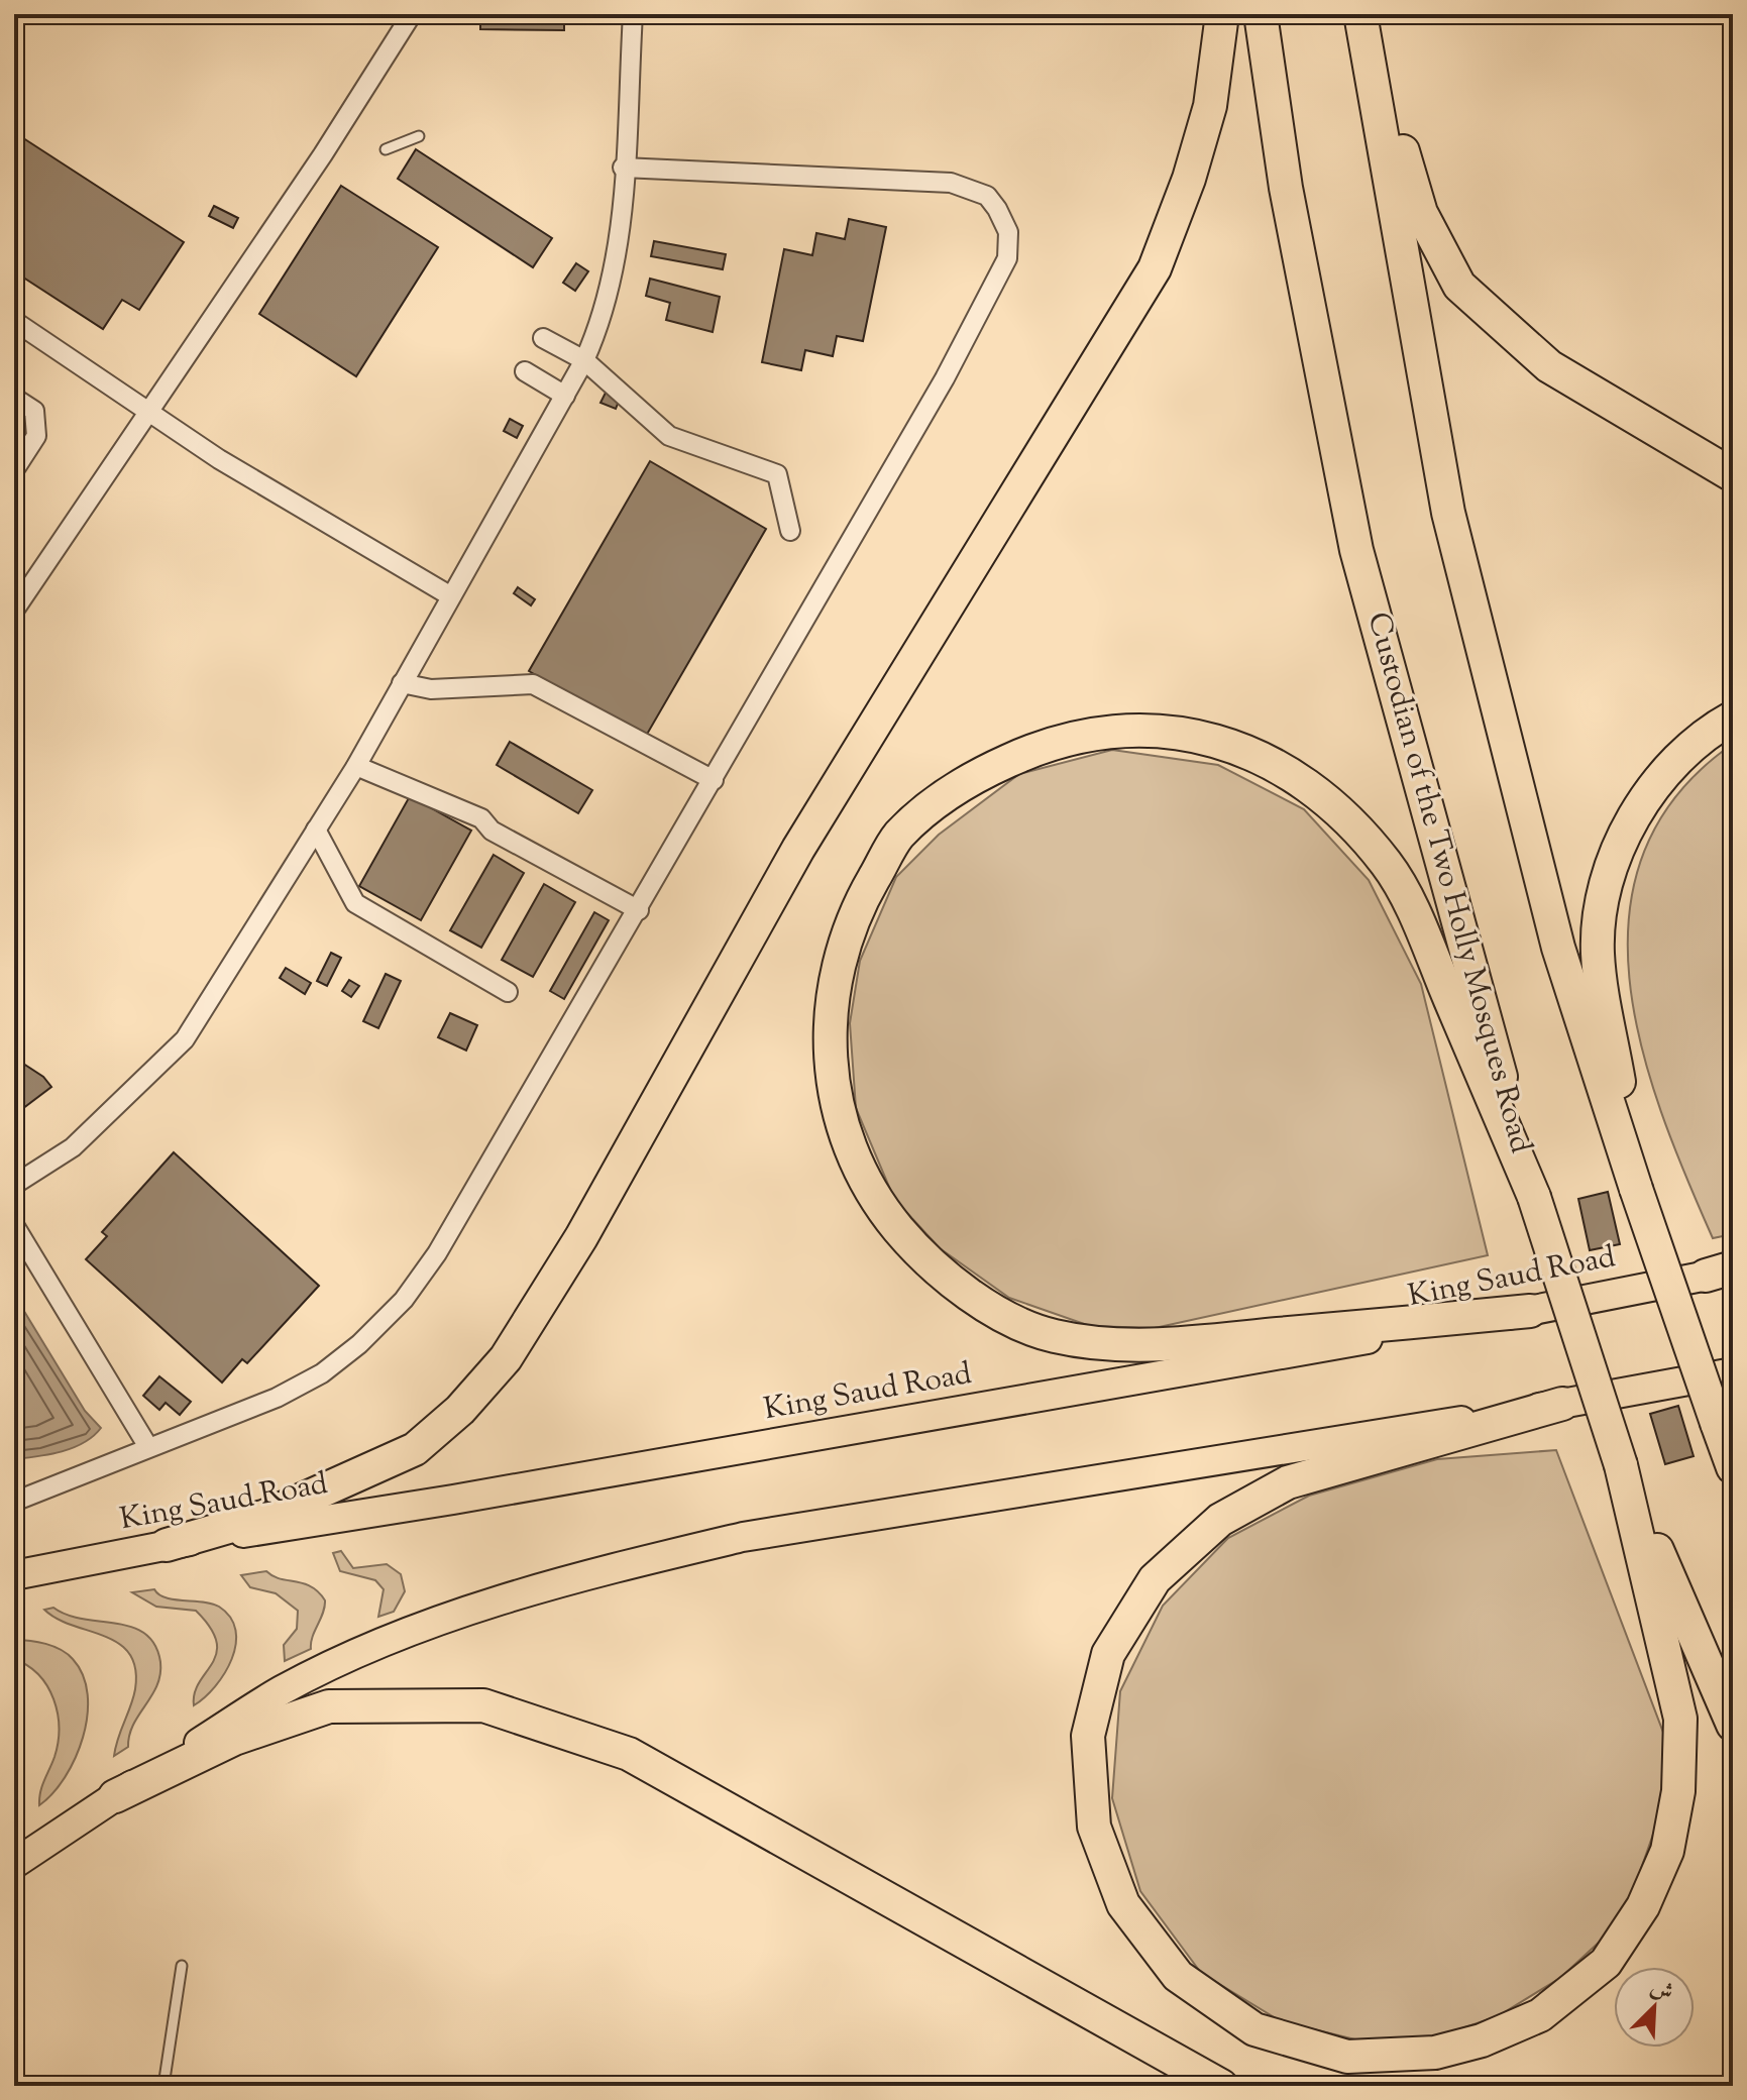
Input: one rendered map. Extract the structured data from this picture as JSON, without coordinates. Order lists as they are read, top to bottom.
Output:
{
  "streets": {
    "highway": ["Custodian of the Two Holly Mosques Road"],
    "main road": ["King Saud Road"]
  },
  "north": "top right"
}
